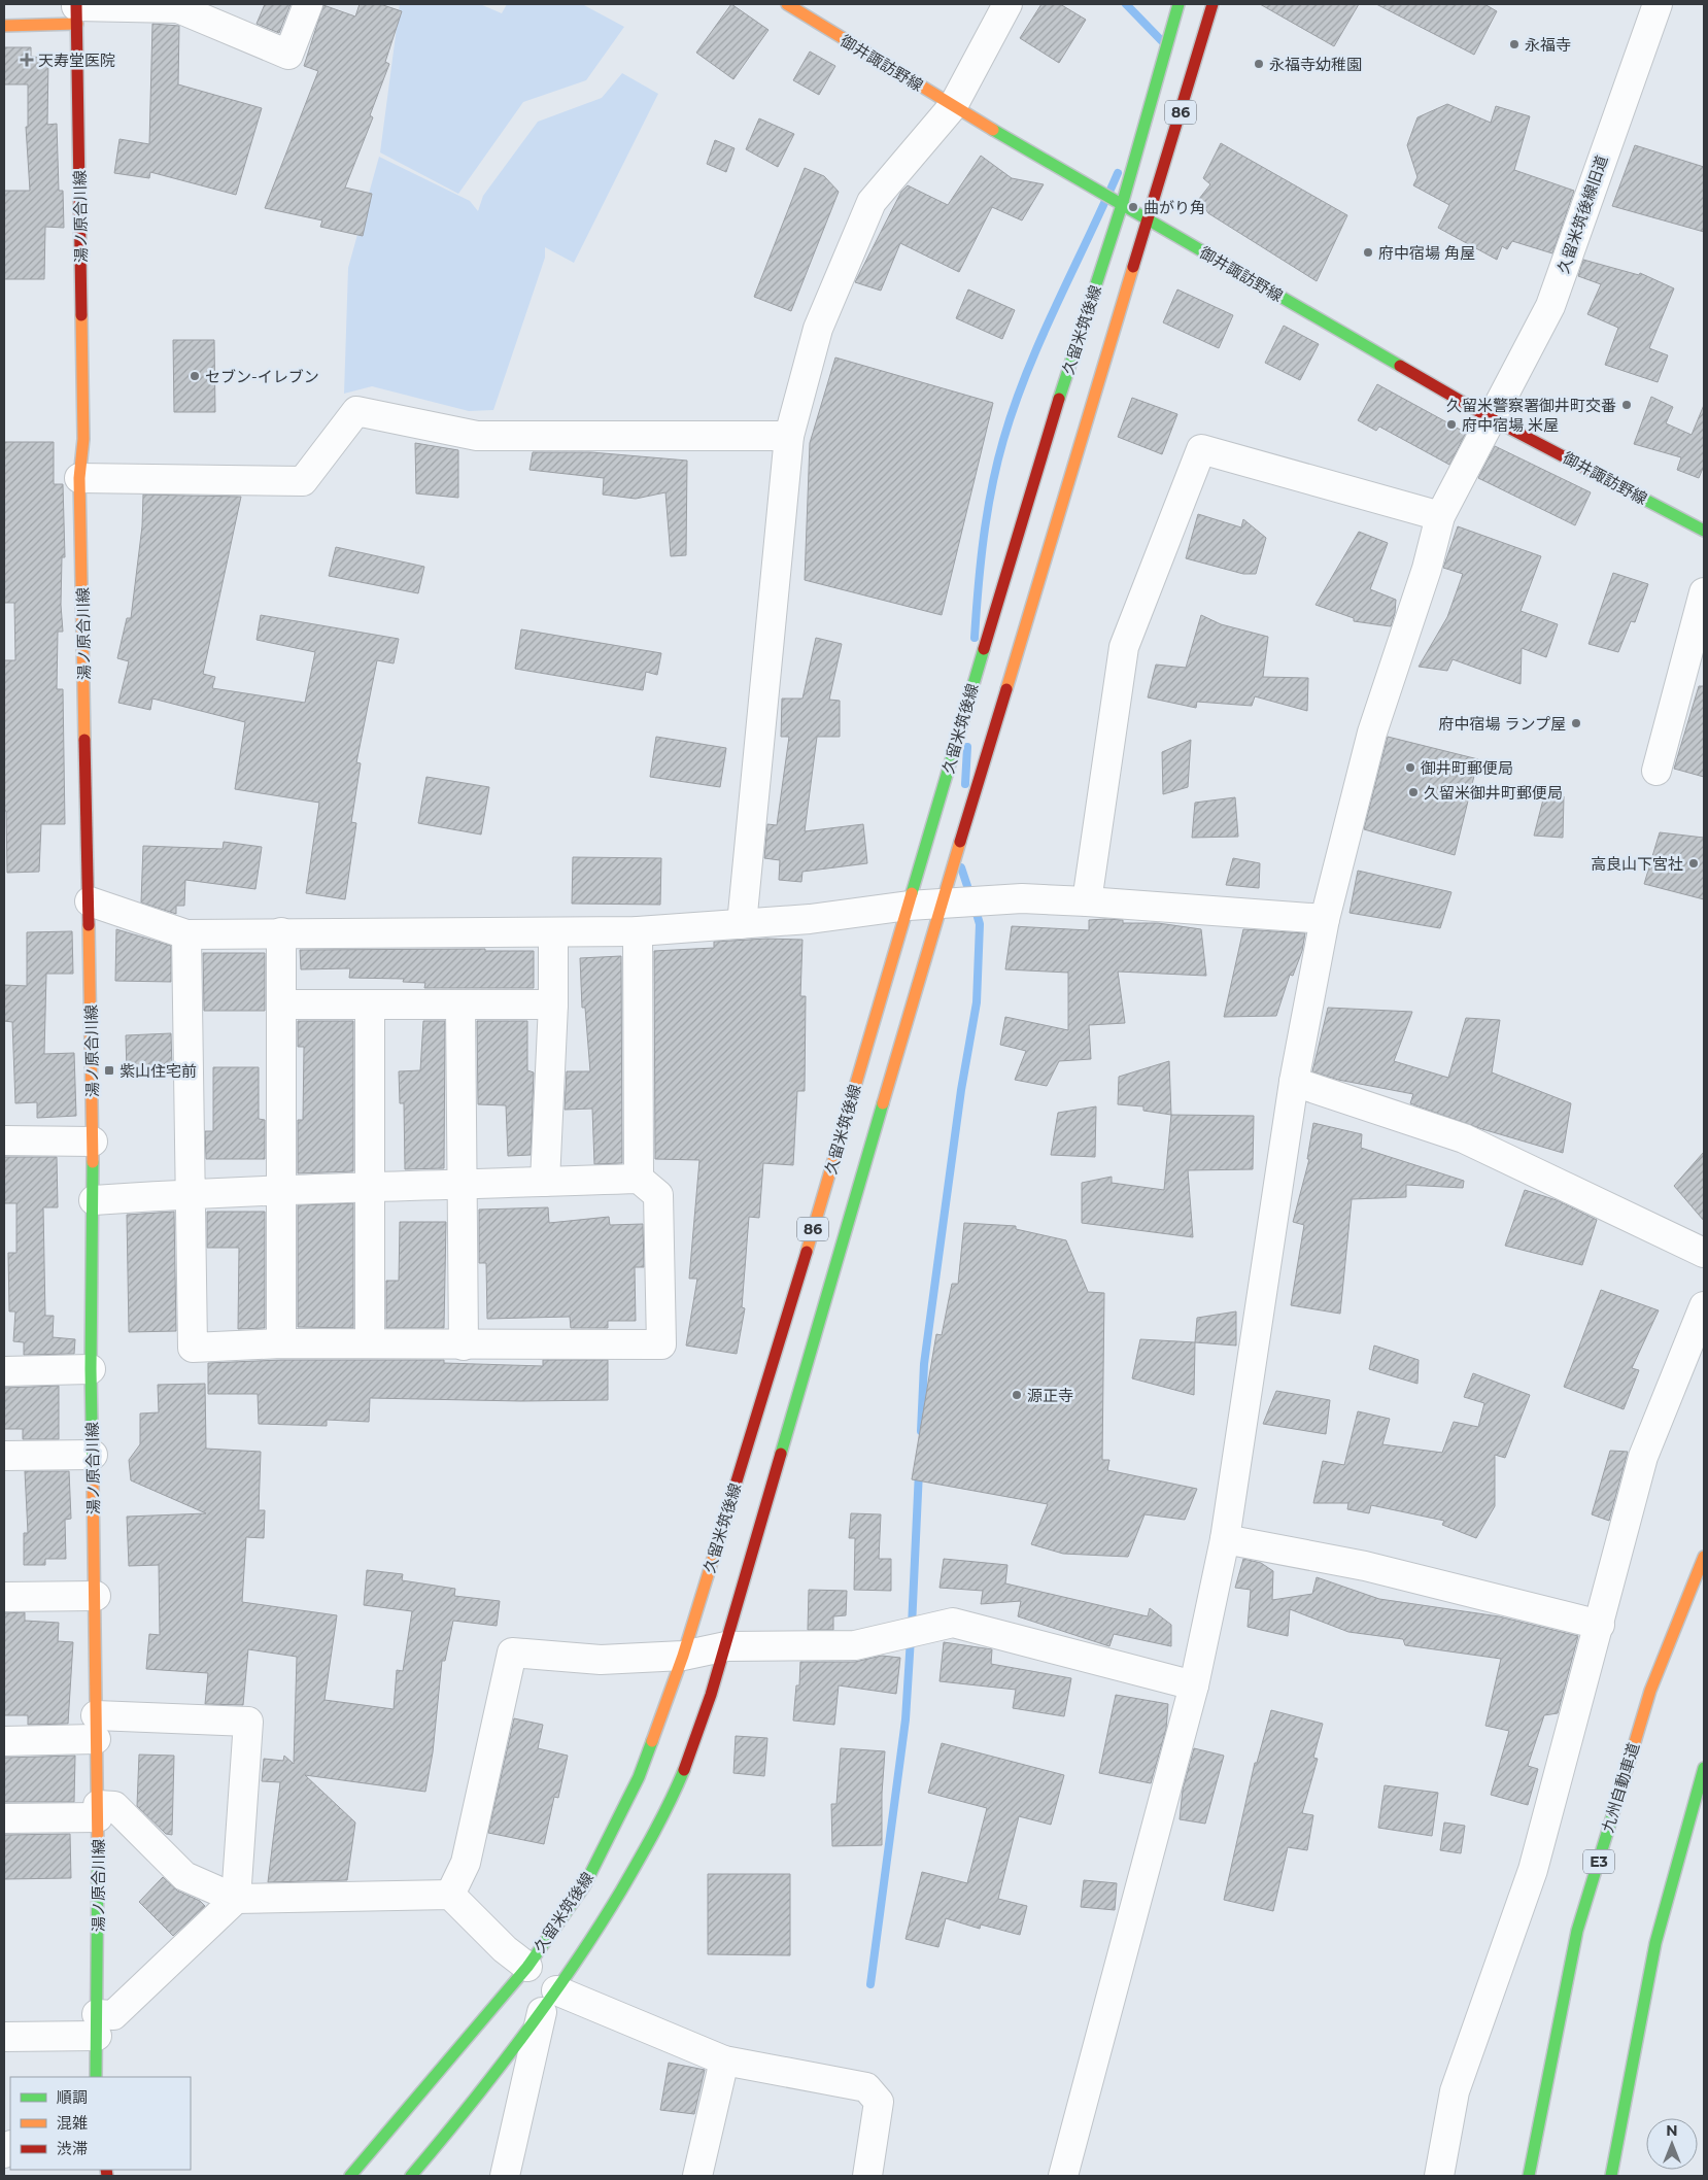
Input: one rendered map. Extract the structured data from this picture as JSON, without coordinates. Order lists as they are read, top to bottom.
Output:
{
  "streets": {
    "main road": [
      "御井諏訪野線",
      "86",
      "湯ノ原合川線",
      "久留米筑後線",
      "九州自動車道",
      "E3"
    ],
    "street": ["久留米筑後線旧道"]
  },
  "crossings": [
    ["御井諏訪野線", "久留米筑後線旧道"],
    ["御井諏訪野線", "久留米筑後線"]
  ],
  "places": {
    "other": [
      "永福寺",
      "永福寺幼稚園",
      "曲がり角",
      "府中宿場 角屋",
      "セブン-イレブン",
      "久留米警察署御井町交番",
      "府中宿場 米屋",
      "府中宿場 ランプ屋",
      "御井町郵便局",
      "久留米御井町郵便局",
      "高良山下宮社",
      "源正寺"
    ],
    "health": ["天寿堂医院"],
    "transit": ["紫山住宅前"]
  },
  "legend": ["順調", "混雑", "渋滞"],
  "north": "top"
}
